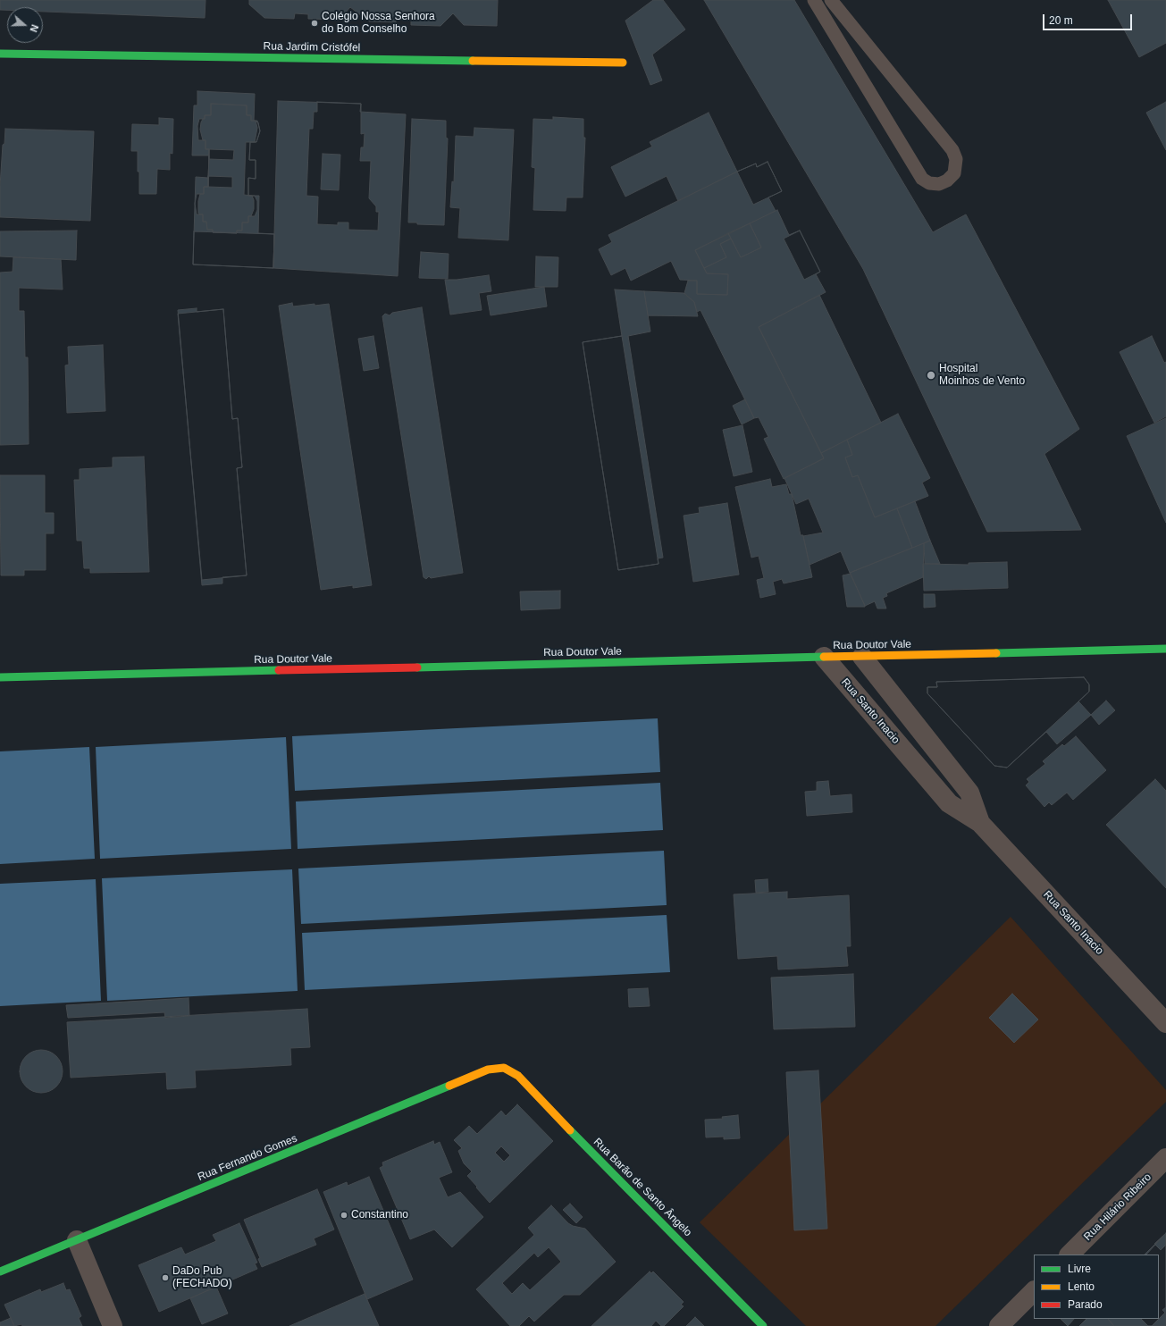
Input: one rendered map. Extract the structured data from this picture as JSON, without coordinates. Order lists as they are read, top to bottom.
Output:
{
  "streets": {
    "street": [
      "Rua Jardim Cristófel",
      "Rua Doutor Vale",
      "Rua Santo Inacio",
      "Rua Fernando Gomes",
      "Rua Barão de Santo Ângelo",
      "Rua Hilário Ribeiro"
    ]
  },
  "crossings": [
    ["Rua Doutor Vale", "Rua Santo Inacio"],
    ["Rua Fernando Gomes", "Rua Barão de Santo Ângelo"]
  ],
  "places": [
    "Colégio Nossa Senhora do Bom Conselho",
    "Hospital Moinhos de Vento",
    "Constantino",
    "DaDo Pub (FECHADO)"
  ],
  "legend": ["Livre", "Lento", "Parado"],
  "scale_bar": "20 m",
  "north": "right"
}
